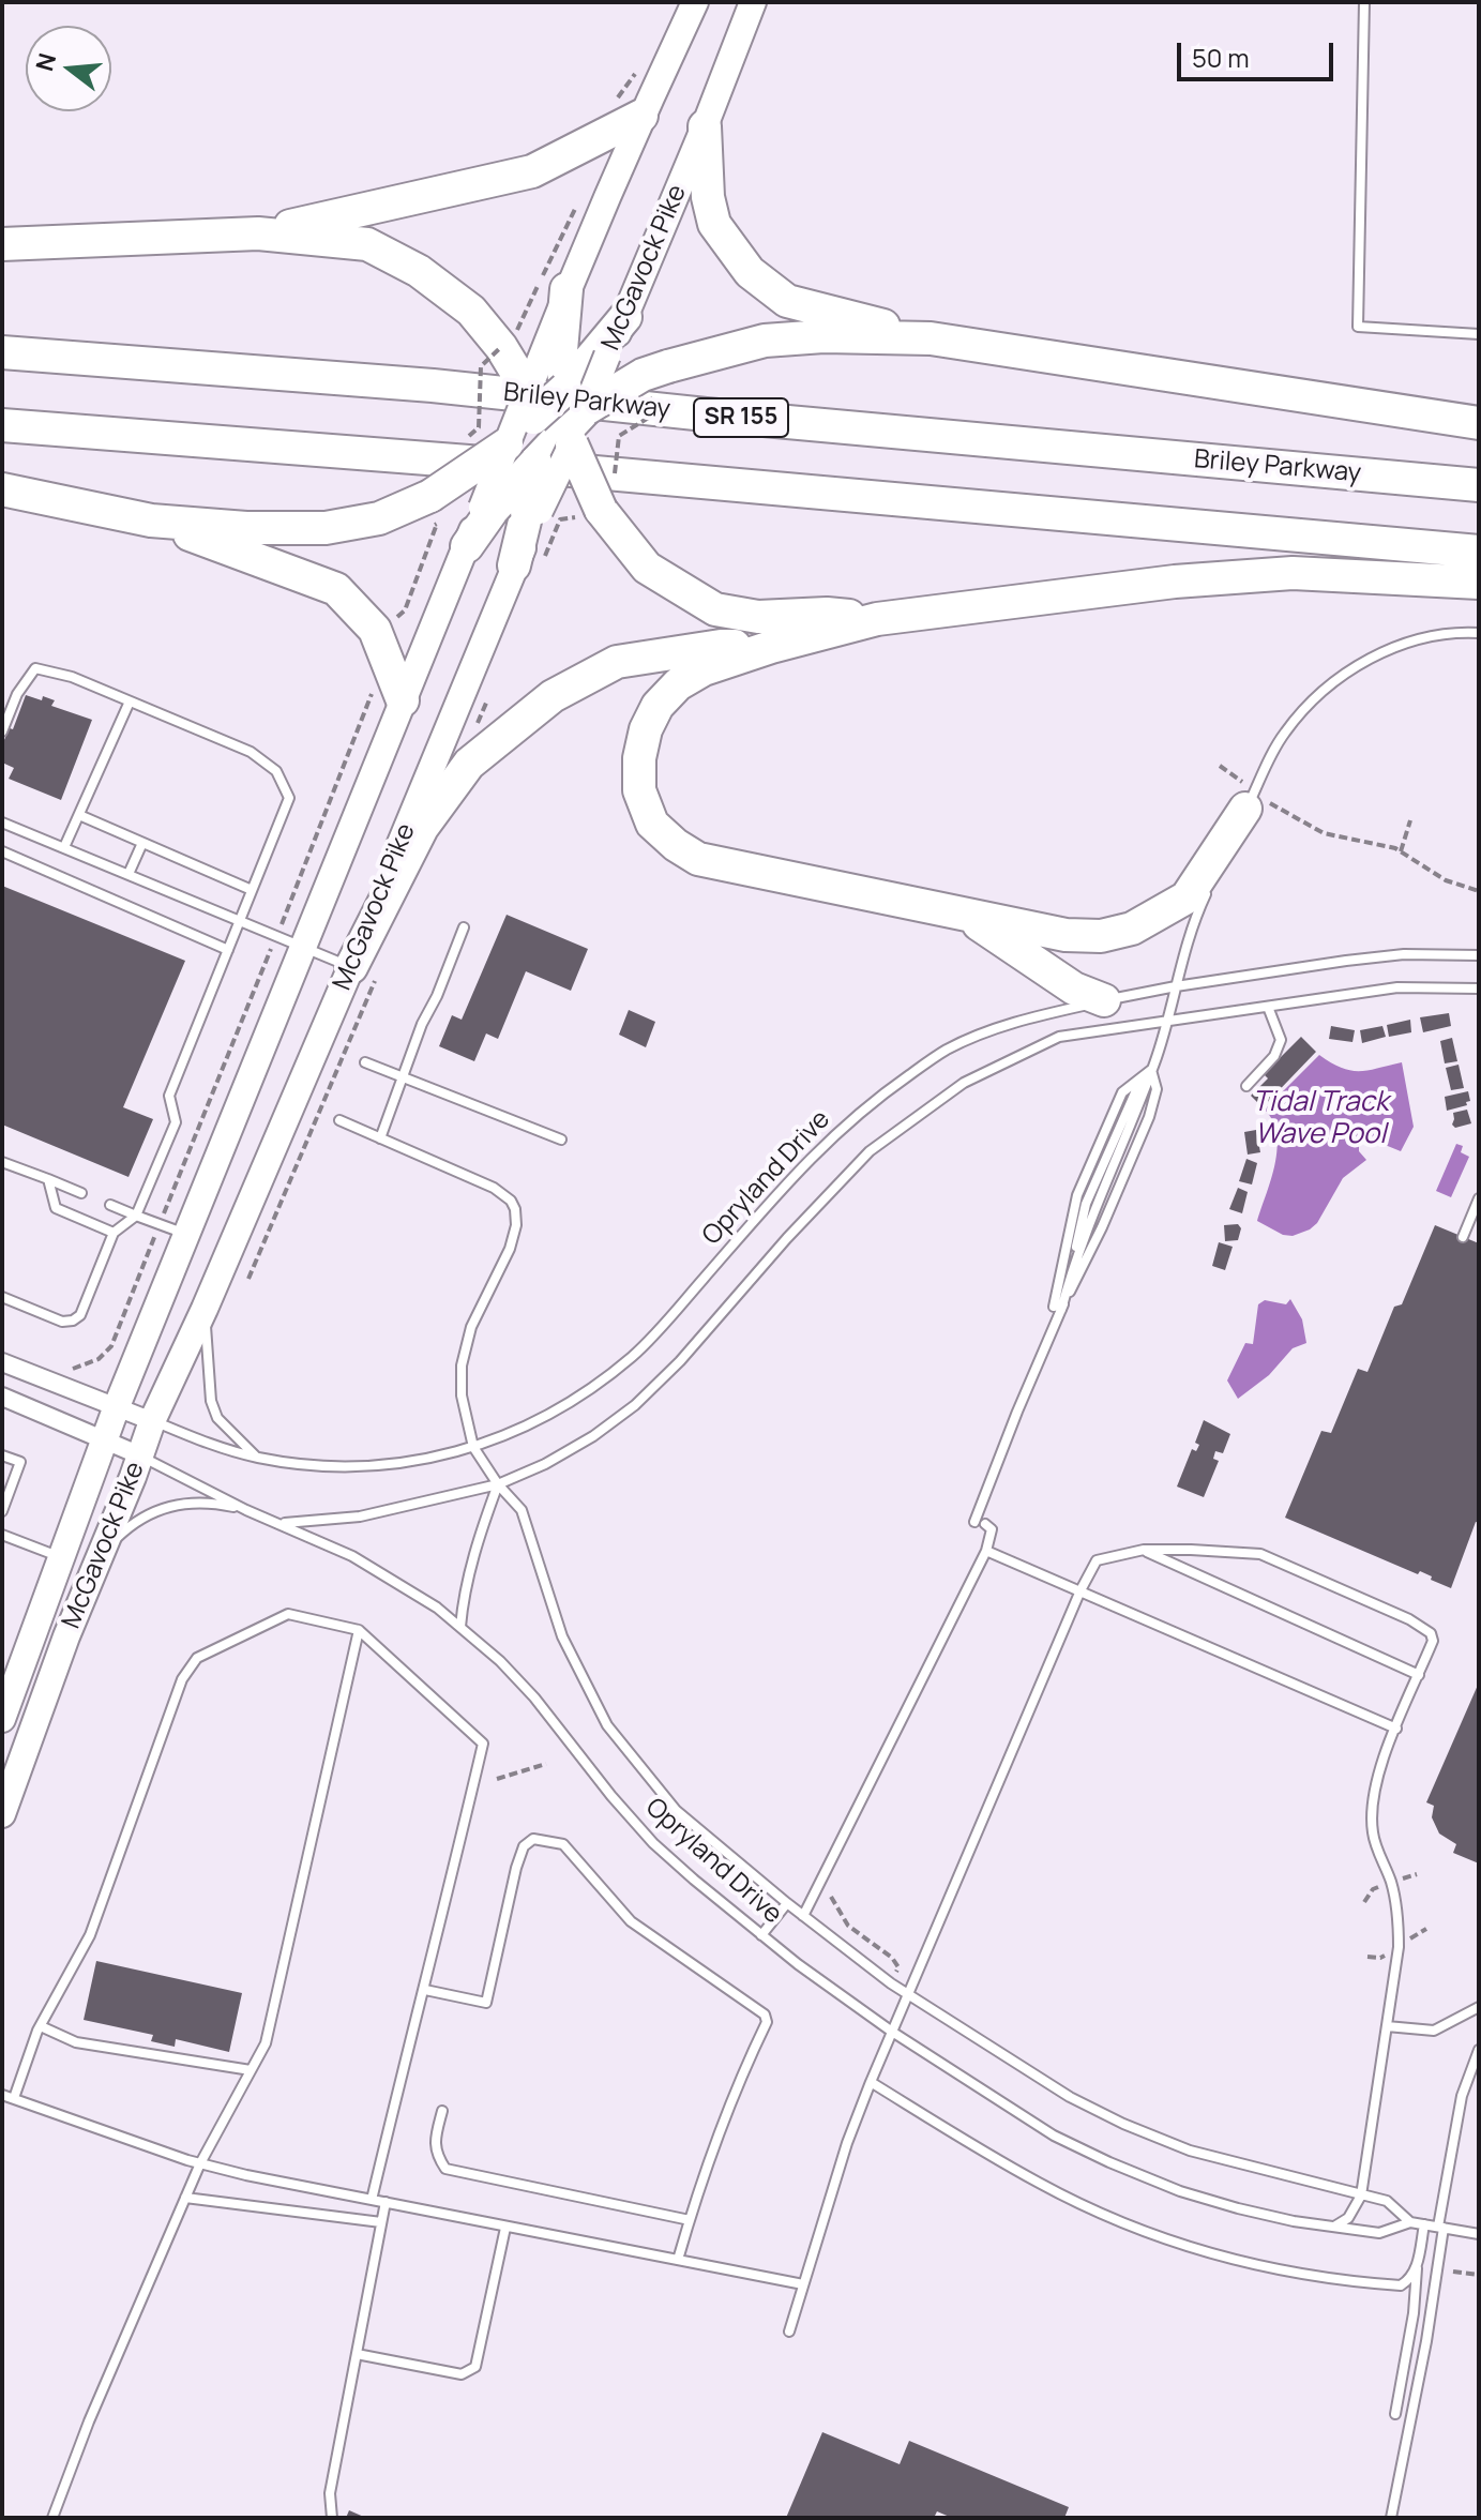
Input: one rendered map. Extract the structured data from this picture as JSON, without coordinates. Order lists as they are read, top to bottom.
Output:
{
  "streets": {
    "highway": ["Briley Parkway", "SR 155"],
    "street": ["McGavock Pike"],
    "lane": ["Opryland Drive"]
  },
  "crossings": [
    ["McGavock Pike", "Opryland Drive"]
  ],
  "water": ["Tidal Track Wave Pool"],
  "scale_bar": "50 m",
  "north": "left"
}
